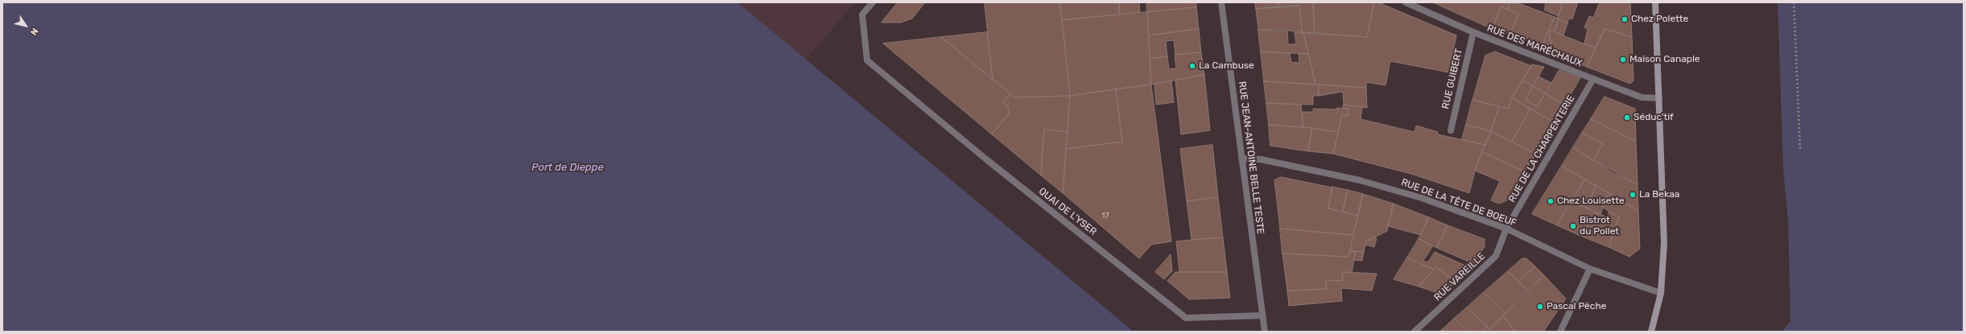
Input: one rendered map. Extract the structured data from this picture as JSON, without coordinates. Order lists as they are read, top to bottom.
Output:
{
  "streets": {
    "street": [
      "RUE DES MARÉCHAUX",
      "RUE GUIBERT",
      "RUE DE LA CHARPENTERIE",
      "RUE JEAN-ANTOINE BELLE TESTE",
      "RUE DE LA TÊTE DE BOEUF",
      "QUAI DE L'YSER",
      "RUE VAREILLE"
    ]
  },
  "crossings": [
    ["RUE DES MARÉCHAUX", "RUE GUIBERT"],
    ["RUE DES MARÉCHAUX", "RUE DE LA CHARPENTERIE"],
    ["RUE DE LA CHARPENTERIE", "RUE DE LA TÊTE DE BOEUF"],
    ["RUE DE LA CHARPENTERIE", "RUE VAREILLE"],
    ["RUE JEAN-ANTOINE BELLE TESTE", "RUE DE LA TÊTE DE BOEUF"],
    ["RUE JEAN-ANTOINE BELLE TESTE", "QUAI DE L'YSER"],
    ["RUE DE LA TÊTE DE BOEUF", "RUE VAREILLE"]
  ],
  "water": ["Port de Dieppe"],
  "places": [
    "Chez Polette",
    "Maison Canaple",
    "La Cambuse",
    "Séduc'tif",
    "La Bekaa",
    "Chez Louisette",
    "Bistrot du Pollet",
    "Pascal Pêche"
  ],
  "house_numbers": ["17"],
  "north": "bottom right"
}
